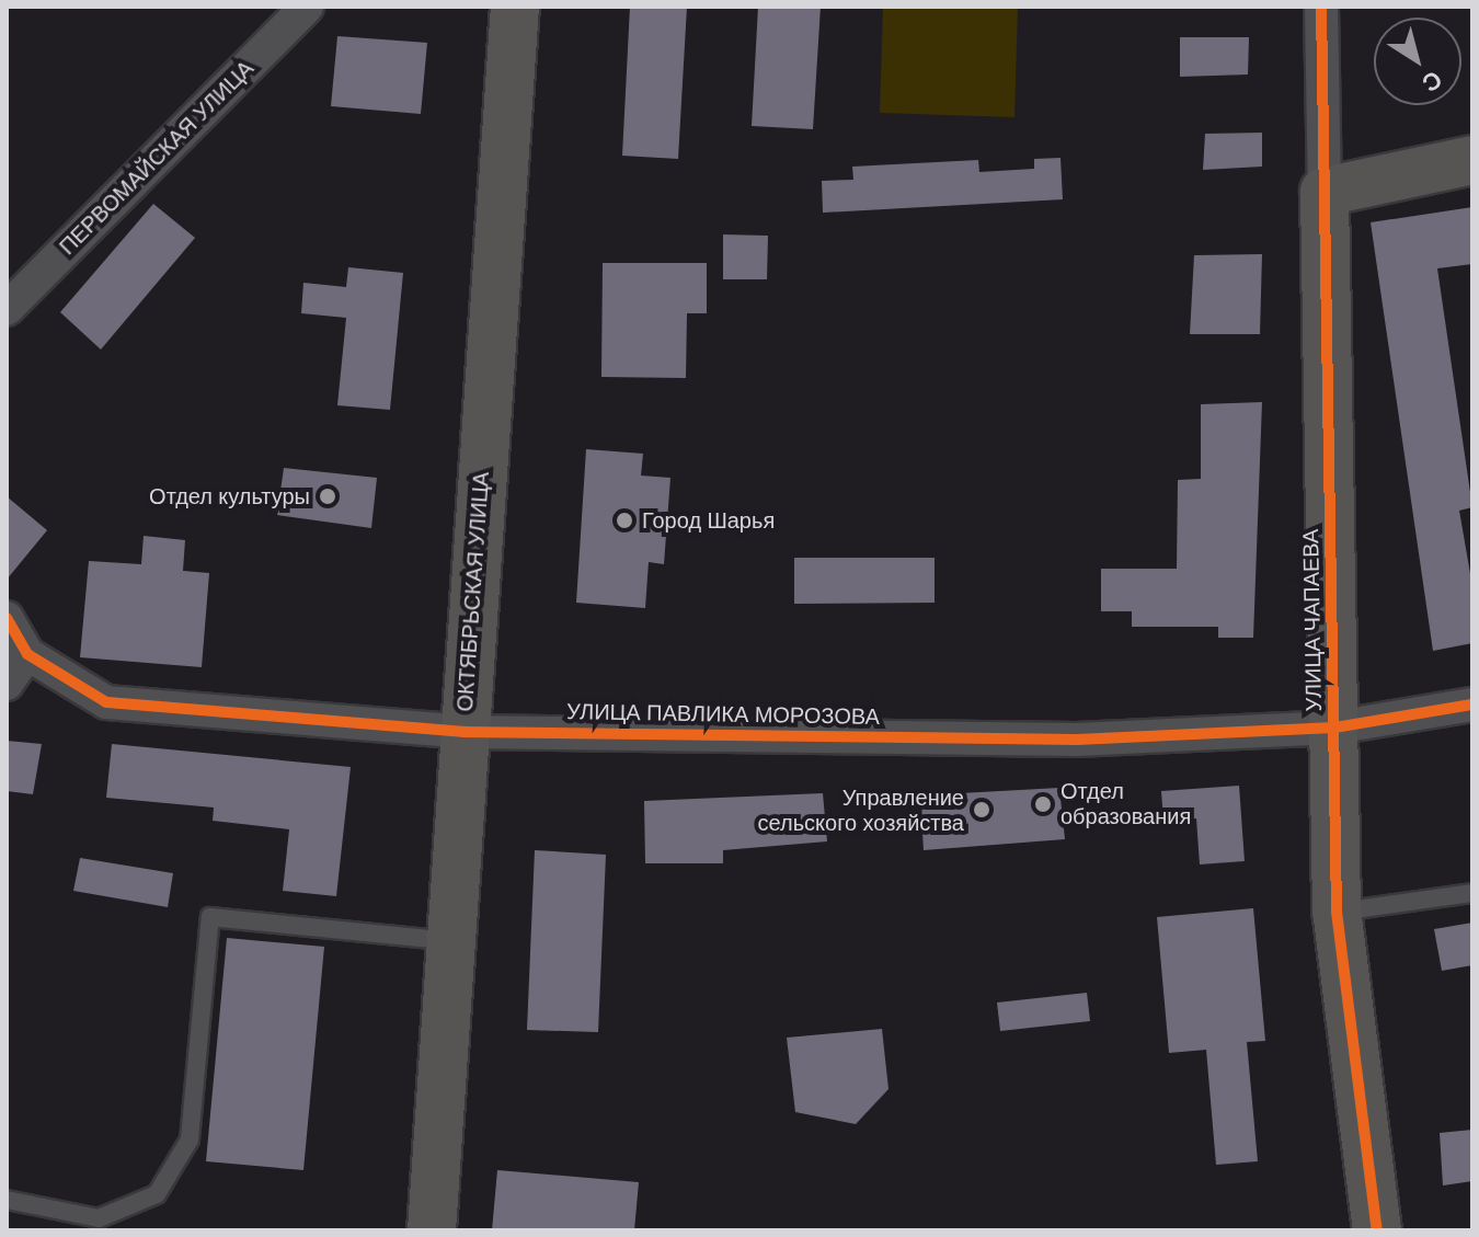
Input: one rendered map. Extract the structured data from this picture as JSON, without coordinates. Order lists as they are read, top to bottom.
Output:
{
  "streets": {
    "main road": ["ОКТЯБРЬСКАЯ УЛИЦА", "УЛИЦА ЧАПАЕВА"],
    "street": ["ПЕРВОМАЙСКАЯ УЛИЦА", "УЛИЦА ПАВЛИКА МОРОЗОВА"]
  },
  "crossings": [
    ["ОКТЯБРЬСКАЯ УЛИЦА", "УЛИЦА ПАВЛИКА МОРОЗОВА"],
    ["УЛИЦА ЧАПАЕВА", "УЛИЦА ПАВЛИКА МОРОЗОВА"]
  ],
  "places": [
    "Отдел культуры",
    "Город Шарья",
    "Отдел образования",
    "Управление сельского хозяйства"
  ],
  "north": "bottom right"
}
